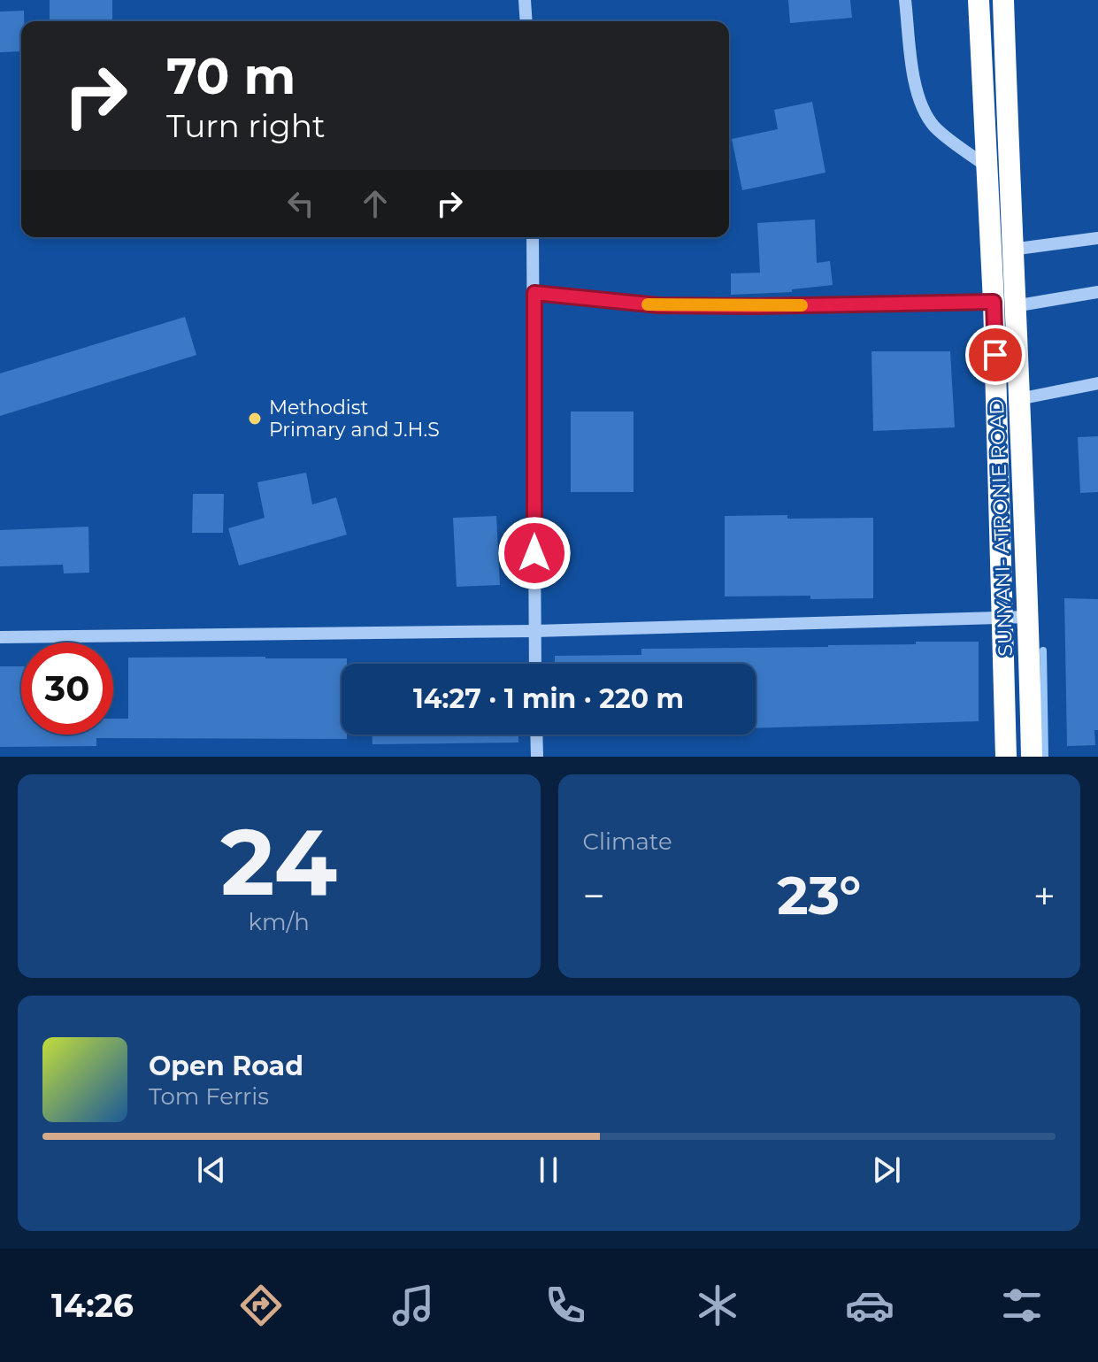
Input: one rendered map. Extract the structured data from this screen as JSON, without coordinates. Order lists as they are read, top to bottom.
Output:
{
  "streets": {
    "highway": ["SUNYANI- ATRONIE ROAD"]
  },
  "places": ["Methodist Primary and J.H.S"],
  "page": {
    "turn": ["70 m", "Turn right"],
    "limit": "30",
    "trip": "14:27 · 1 min · 220 m",
    "tile": [
      ["24", "km/h"],
      "Climate"
    ],
    "heat": ["−", "23°", "+"],
    "song": ["Open Road", "Tom Ferris"],
    "tabs": "14:26"
  }
}
